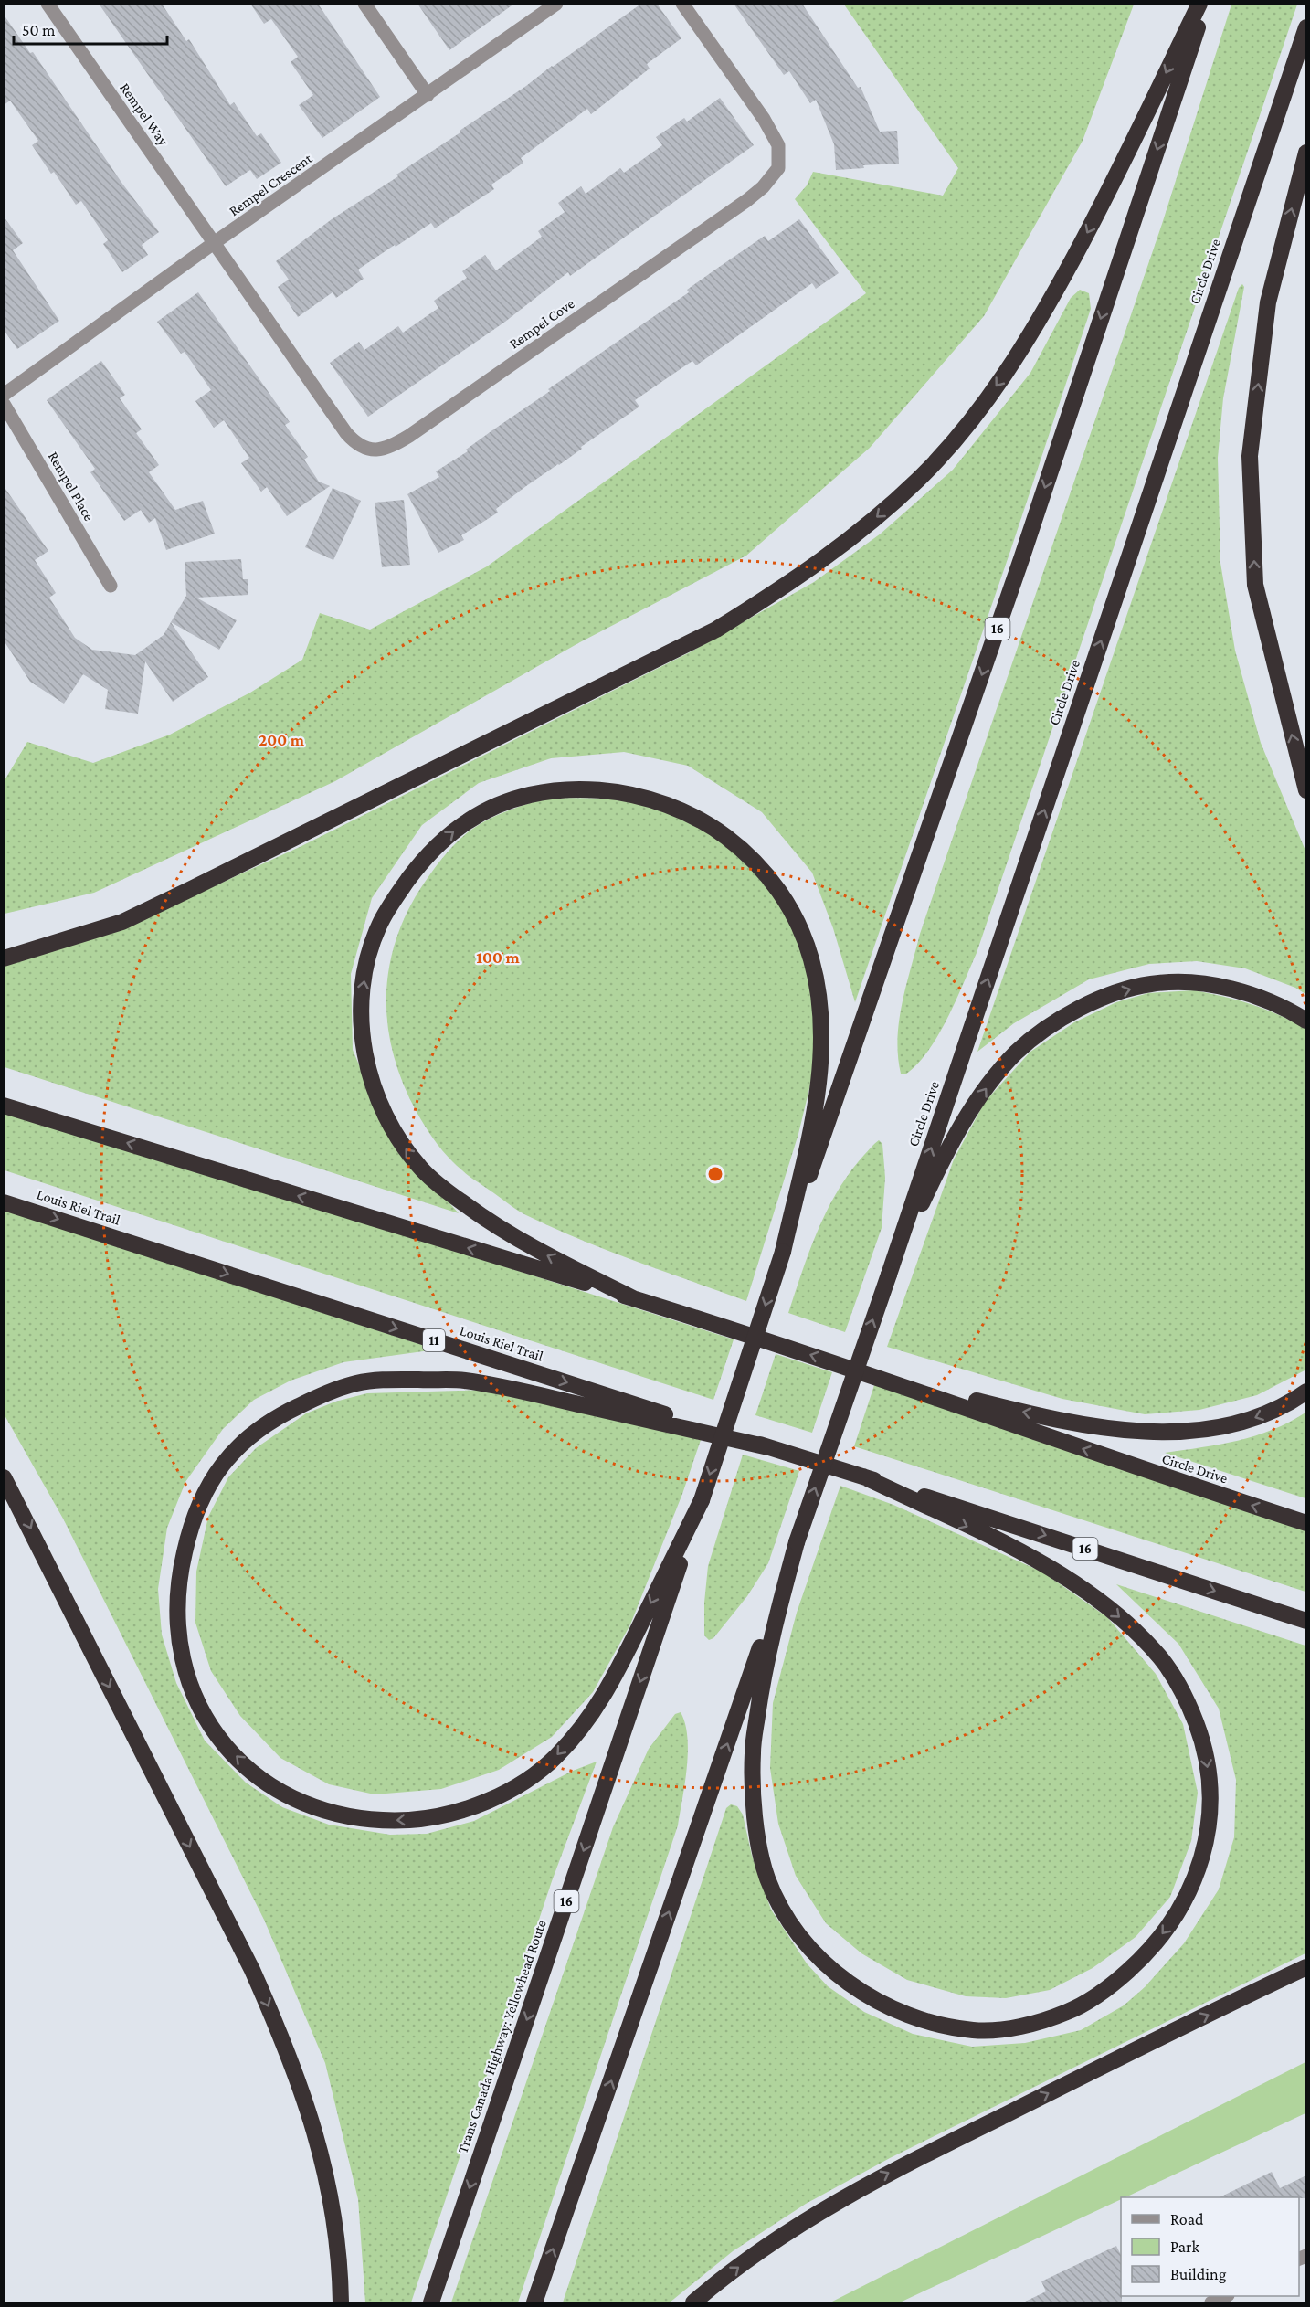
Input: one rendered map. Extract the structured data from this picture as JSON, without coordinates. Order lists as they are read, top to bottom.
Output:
{
  "streets": {
    "highway": [
      "Circle Drive",
      "16",
      "Louis Riel Trail",
      "11",
      "Trans Canada Highway: Yellowhead Route"
    ],
    "street": [
      "Rempel Way",
      "Rempel Crescent",
      "Rempel Cove",
      "Rempel Place"
    ]
  },
  "crossings": [
    ["Rempel Way", "Rempel Crescent"],
    ["Rempel Way", "Rempel Cove"],
    ["Rempel Crescent", "Rempel Cove"],
    ["16", "Louis Riel Trail"],
    ["16", "Trans Canada Highway: Yellowhead Route"]
  ],
  "legend": ["Road", "Park", "Building"],
  "scale_bar": "50 m",
  "rings": ["200 m", "100 m"]
}
